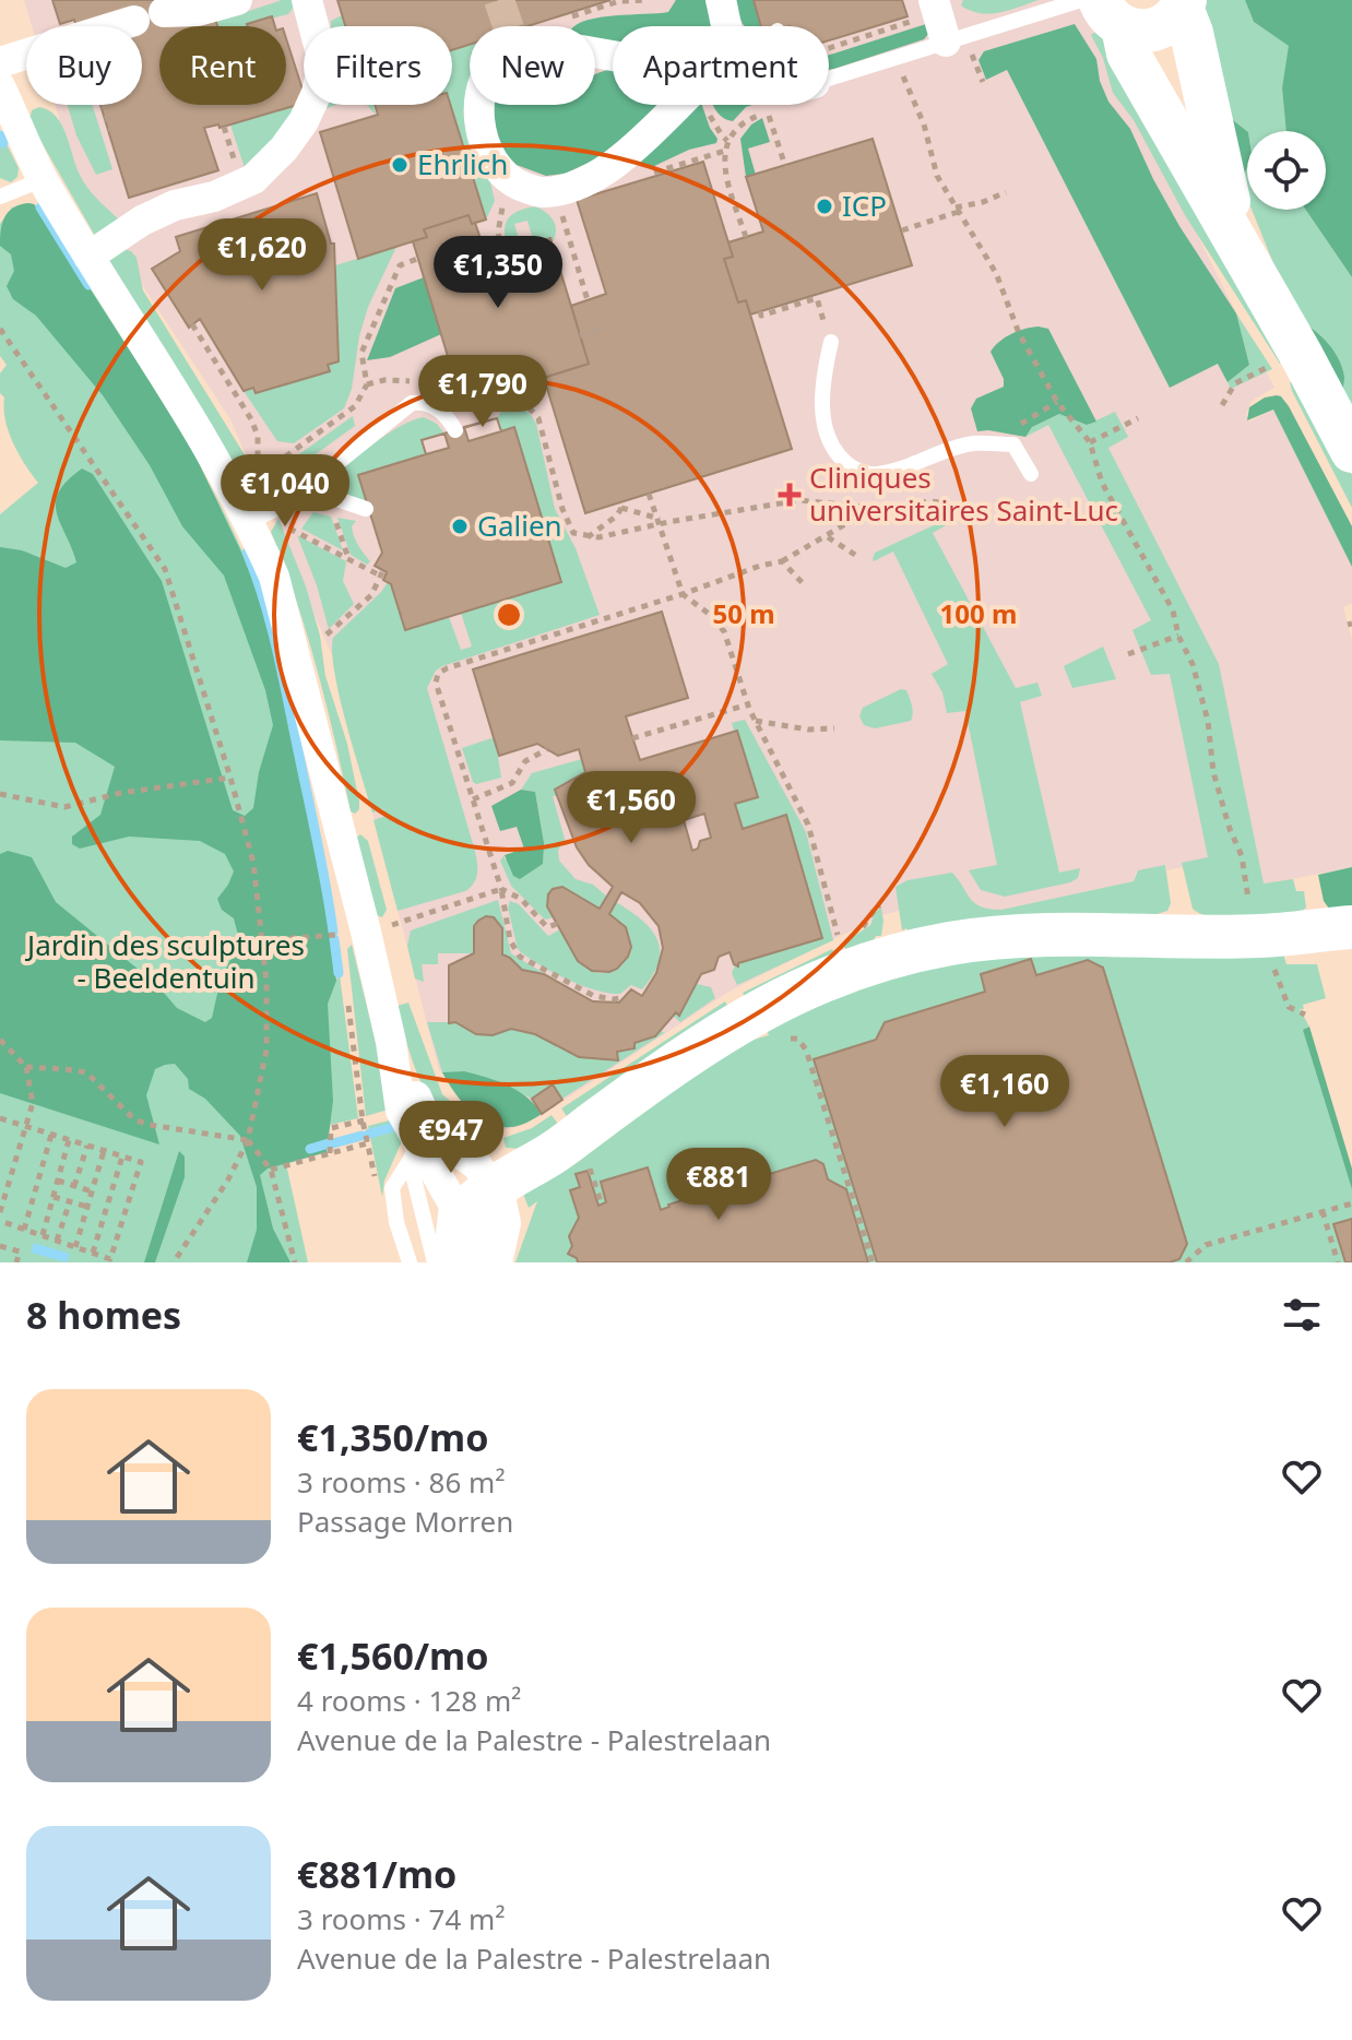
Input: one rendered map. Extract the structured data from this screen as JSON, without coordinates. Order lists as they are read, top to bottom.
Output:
{
  "parks": ["Jardin des sculptures - Beeldentuin"],
  "places": {
    "other": ["Ehrlich", "ICP", "Galien"],
    "health": ["Cliniques universitaires Saint-Luc"]
  },
  "page": {
    "chip": [
      "Buy",
      "Rent",
      "Filters",
      "New",
      "Apartment"
    ],
    "price": [
      "€1,620",
      "€1,350",
      "€1,790",
      "€1,040",
      "€1,560",
      "€1,160",
      "€947",
      "€881"
    ],
    "heading": "8 homes",
    "list": [
      {
        "name": "€1,350/mo",
        "note": "3 rooms · 86 m² · Passage Morren"
      },
      {
        "name": "€1,560/mo",
        "note": "4 rooms · 128 m² · Avenue de la Palestre - Palestrelaan"
      },
      {
        "name": "€881/mo",
        "note": "3 rooms · 74 m² · Avenue de la Palestre - Palestrelaan"
      }
    ]
  },
  "rings": ["50 m", "100 m"]
}
